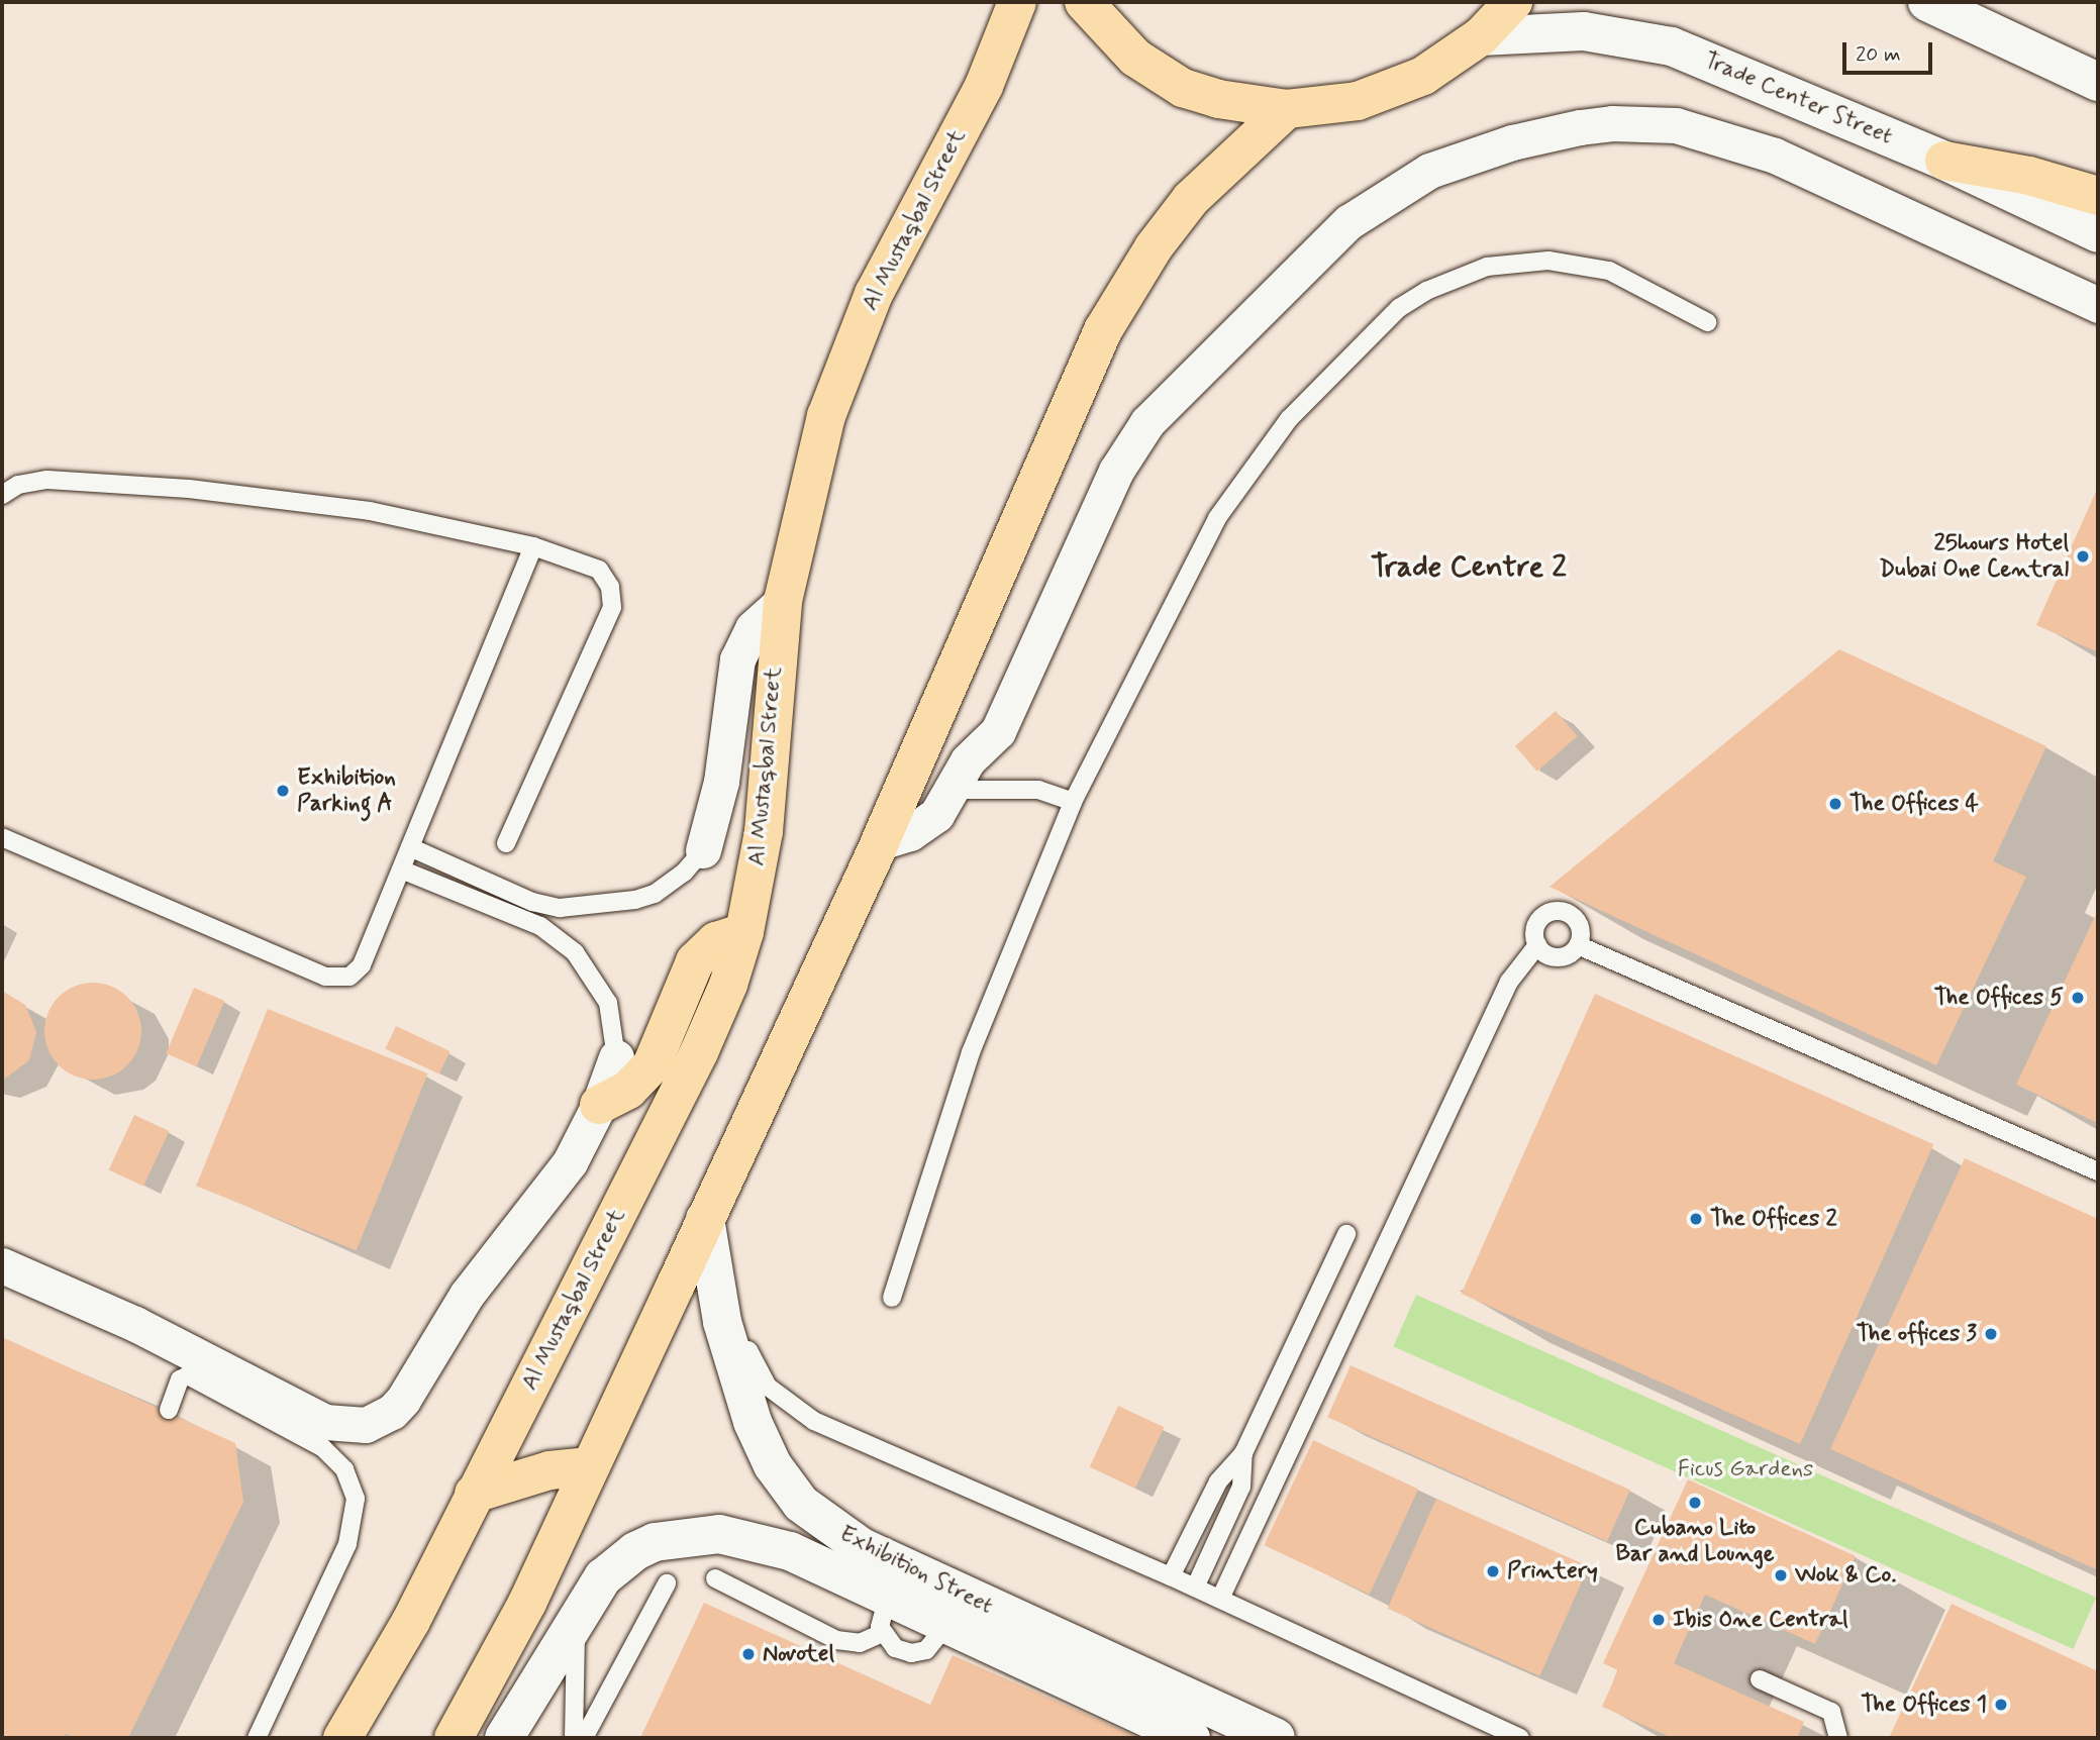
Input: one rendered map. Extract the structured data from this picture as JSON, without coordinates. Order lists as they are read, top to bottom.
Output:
{
  "streets": {
    "main road": ["Al Mustaqbal Street"],
    "street": ["Trade Center Street", "Exhibition Street"]
  },
  "districts": ["Trade Centre 2"],
  "parks": ["Ficus Gardens"],
  "places": [
    "25hours Hotel Dubai One Central",
    "Exhibition Parking A",
    "The Offices 4",
    "The Offices 5",
    "The Offices 2",
    "The offices 3",
    "Cubano Lito Bar and Lounge",
    "Printery",
    "Wok & Co.",
    "Ibis One Central",
    "Novotel",
    "The Offices 1"
  ],
  "scale_bar": "20 m"
}
